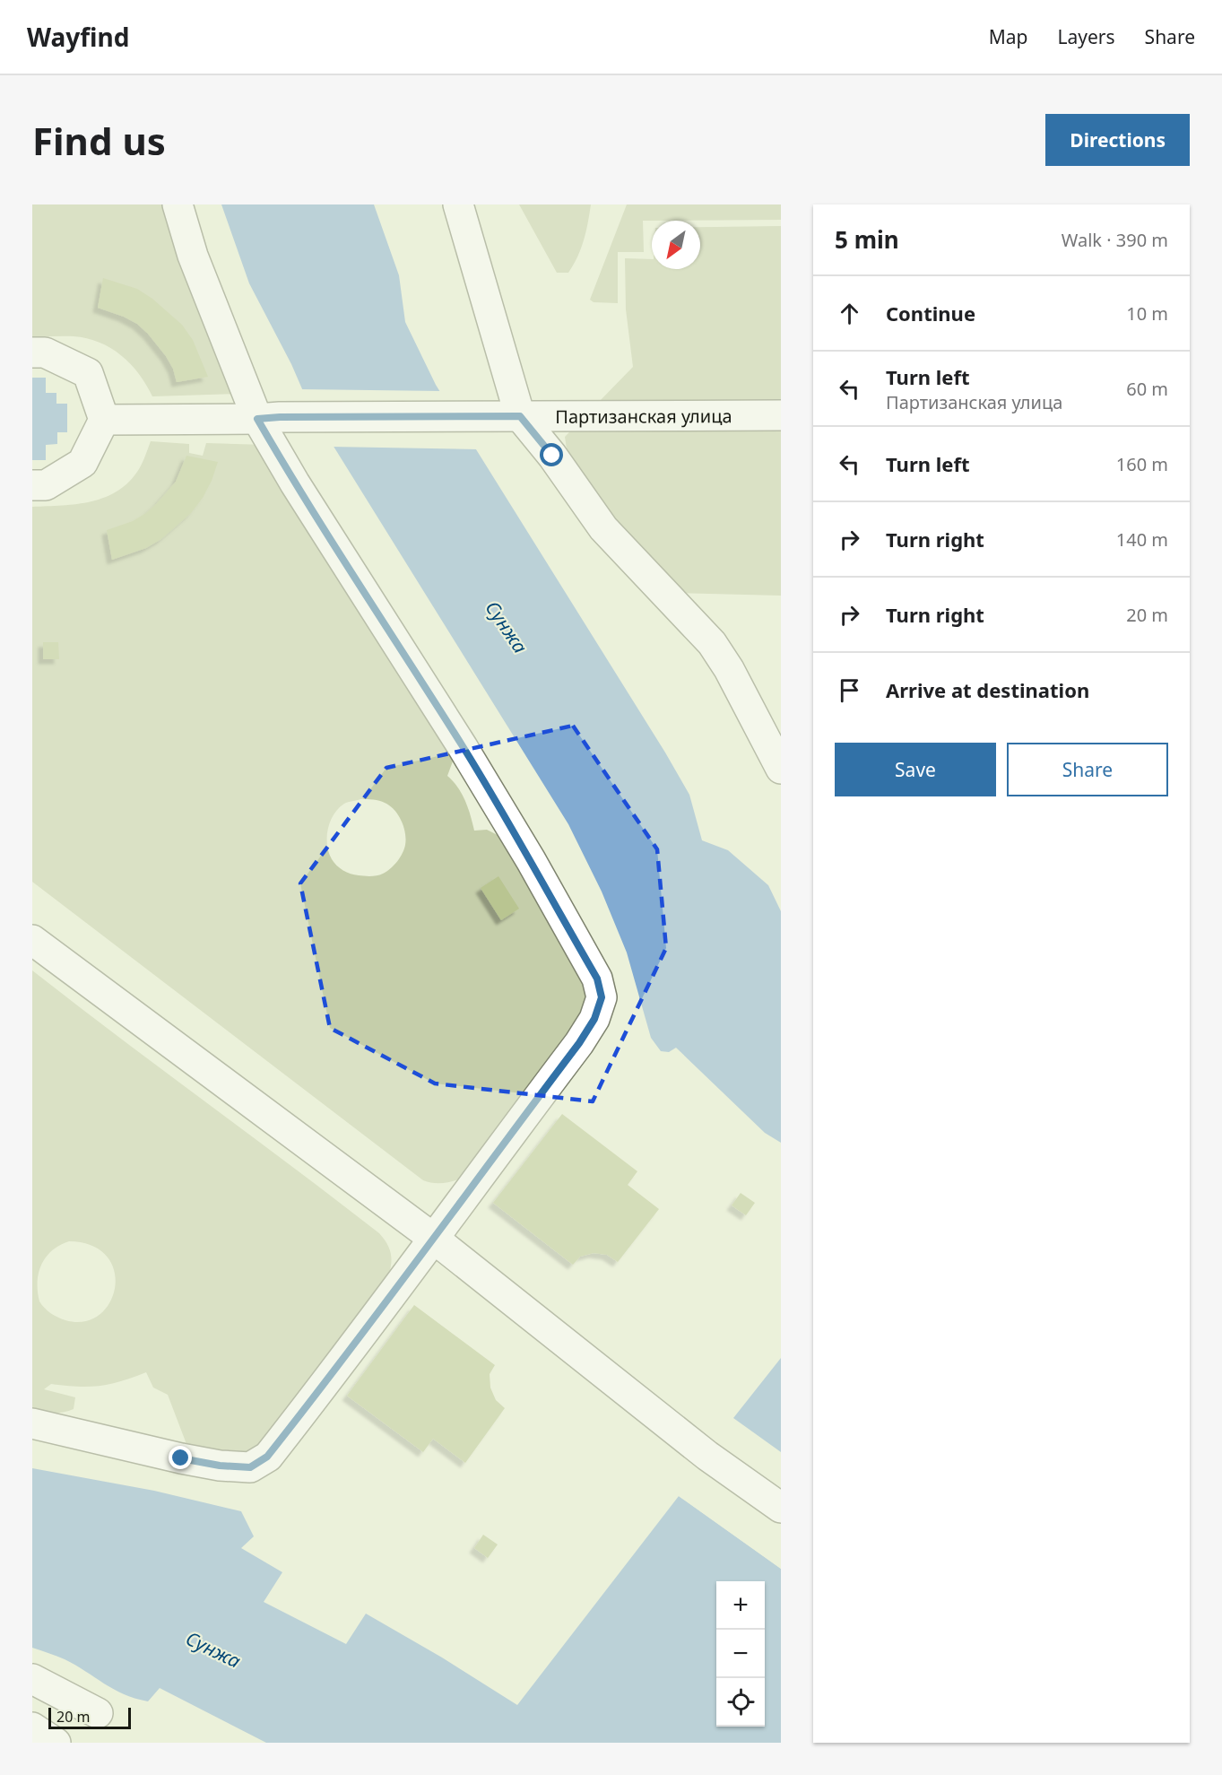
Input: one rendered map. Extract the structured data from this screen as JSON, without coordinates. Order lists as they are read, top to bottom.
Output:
{
  "streets": {
    "street": ["Партизанская улица"]
  },
  "water": ["Сунжа"],
  "scale_bar": "20 m",
  "north": "bottom left",
  "page": {
    "header": "Wayfind",
    "nav": ["Map", "Layers", "Share"],
    "buttons": [
      "Directions",
      ["Save", "Share"]
    ],
    "title": "Find us",
    "heading": ["5 min", "Walk · 390 m"],
    "list": [
      ["Continue", "10 m"],
      ["Turn left", "Партизанская улица", "60 m"],
      ["Turn left", "160 m"],
      ["Turn right", "140 m"],
      ["Turn right", "20 m"],
      "Arrive at destination"
    ],
    "map_buttons": ["+", "−"],
    "scale": "20 m"
  }
}
